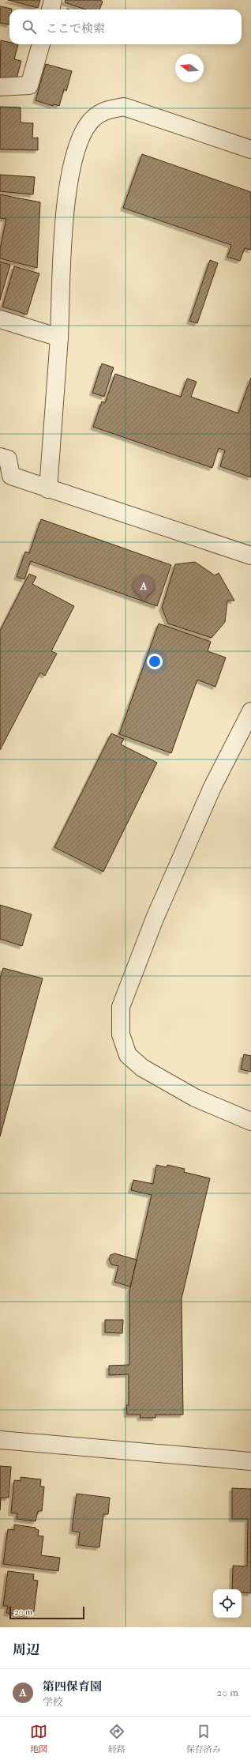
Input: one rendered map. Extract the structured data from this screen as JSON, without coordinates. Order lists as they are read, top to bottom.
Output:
{
  "scale_bar": "20 m",
  "north": "left",
  "page": {
    "search": "ここで検索",
    "pins": "A",
    "scale": "20 m",
    "heading": "周辺",
    "list": [
      {
        "mark": "A",
        "name": "第四保育園",
        "note": "学校",
        "value": "20 m"
      }
    ],
    "nav": ["地図", "経路", "保存済み"]
  }
}
